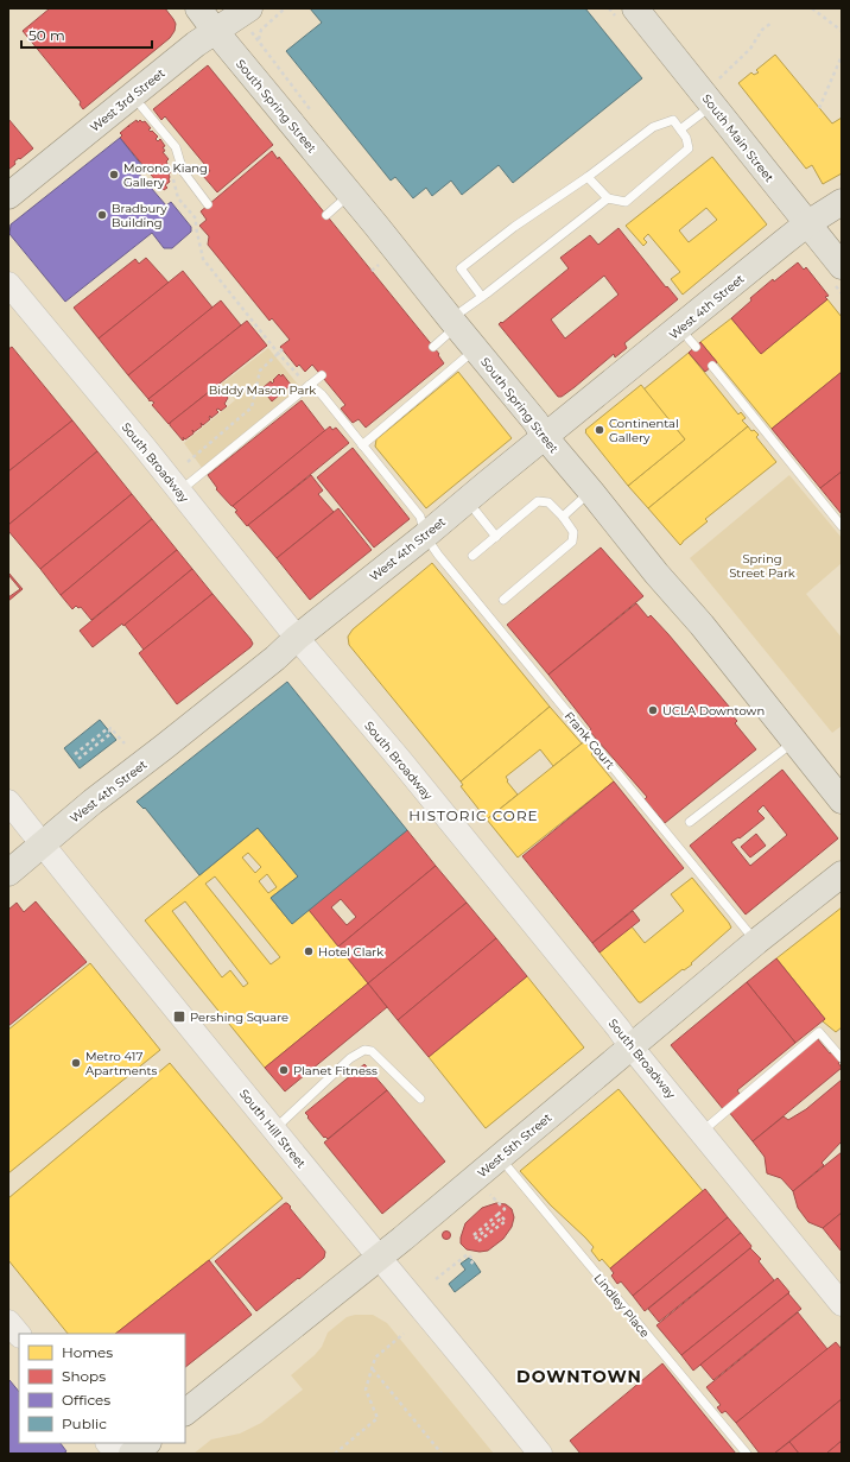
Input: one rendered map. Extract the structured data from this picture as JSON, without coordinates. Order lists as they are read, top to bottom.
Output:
{
  "streets": {
    "main road": [
      "West 3rd Street",
      "South Spring Street",
      "South Main Street",
      "West 4th Street",
      "South Broadway",
      "South Hill Street",
      "West 5th Street"
    ],
    "lane": ["Frank Court", "Lindley Place"]
  },
  "crossings": [
    ["West 3rd Street", "South Spring Street"],
    ["South Spring Street", "West 4th Street"],
    ["South Main Street", "West 4th Street"],
    ["West 4th Street", "South Broadway"],
    ["West 4th Street", "Frank Court"],
    ["West 4th Street", "South Hill Street"],
    ["South Broadway", "West 5th Street"],
    ["Frank Court", "West 5th Street"],
    ["South Hill Street", "West 5th Street"],
    ["West 5th Street", "Lindley Place"]
  ],
  "districts": ["HISTORIC CORE", "DOWNTOWN"],
  "parks": ["Biddy Mason Park", "Spring Street Park"],
  "places": {
    "other": [
      "Morono Kiang Gallery",
      "Bradbury Building",
      "Continental Gallery",
      "UCLA Downtown",
      "Hotel Clark",
      "Metro 417 Apartments",
      "Planet Fitness"
    ],
    "transit": ["Pershing Square"]
  },
  "legend": [
    "Homes",
    "Shops",
    "Offices",
    "Public"
  ],
  "scale_bar": "50 m"
}
